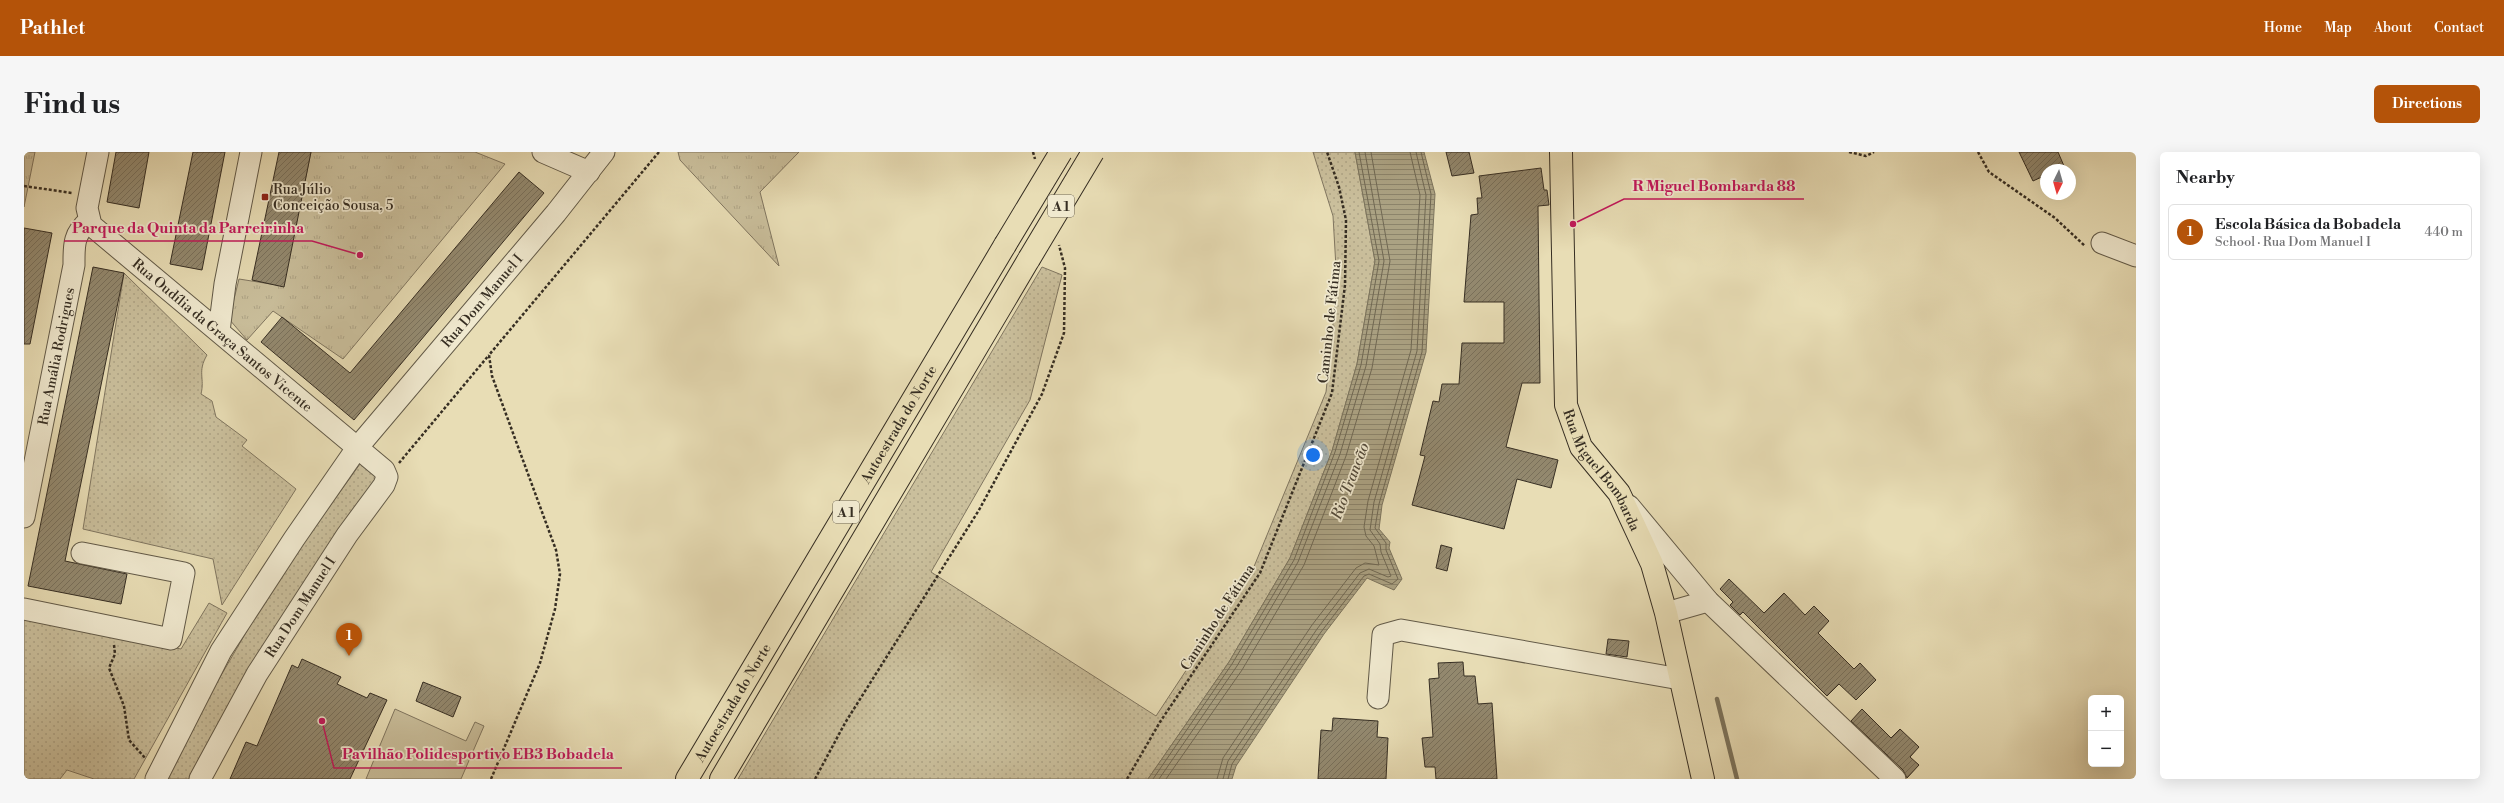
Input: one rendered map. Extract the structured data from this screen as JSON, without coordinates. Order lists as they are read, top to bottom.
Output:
{
  "streets": {
    "main road": ["A 1", "Autoestrada do Norte", "Rua Miguel Bombarda"],
    "street": ["Rua Dom Manuel I", "Rua Oudília da Graça Santos Vicente", "Rua Amália Rodrigues"],
    "path": ["Caminho de Fátima"]
  },
  "crossings": [
    ["Rua Dom Manuel I", "Rua Oudília da Graça Santos Vicente"],
    ["Rua Oudília da Graça Santos Vicente", "Rua Amália Rodrigues"]
  ],
  "water": ["Rio Trancão"],
  "places": {
    "transit": ["Rua Júlio Conceição Sousa, 5"],
    "other": ["R Miguel Bombarda 88", "Parque da Quinta da Parreirinha", "Pavilhão Polidesportivo EB3 Bobadela"]
  },
  "north": "bottom",
  "page": {
    "header": "Pathlet",
    "nav": [
      "Home",
      "Map",
      "About",
      "Contact"
    ],
    "buttons": "Directions",
    "title": "Find us",
    "heading": "Nearby",
    "list": [
      {
        "mark": "1",
        "name": "Escola Básica da Bobadela",
        "note": "School · Rua Dom Manuel I",
        "value": "440 m"
      }
    ],
    "pins": "1",
    "map_buttons": ["+", "−"]
  }
}
